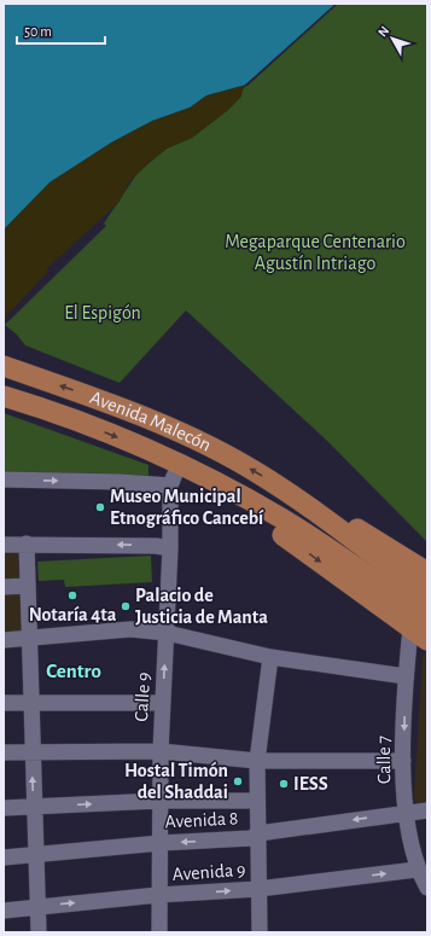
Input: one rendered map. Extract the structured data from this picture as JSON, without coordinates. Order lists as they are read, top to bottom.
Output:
{
  "streets": {
    "main road": ["Avenida Malecón"],
    "street": [
      "Calle 9",
      "Calle 7",
      "Avenida 8",
      "Avenida 9"
    ]
  },
  "crossings": [
    ["Avenida Malecón", "Calle 9"],
    ["Avenida Malecón", "Calle 7"],
    ["Calle 9", "Avenida 8"],
    ["Calle 9", "Avenida 9"],
    ["Calle 7", "Avenida 8"],
    ["Calle 7", "Avenida 9"]
  ],
  "districts": ["Centro"],
  "parks": ["Megaparque Centenario Agustín Intriago", "El Espigón"],
  "places": [
    "Museo Municipal Etnográfico Cancebí",
    "Notaría 4ta",
    "Palacio de Justicia de Manta",
    "Hostal Timón del Shaddai",
    "IESS"
  ],
  "scale_bar": "50 m",
  "north": "top left"
}
